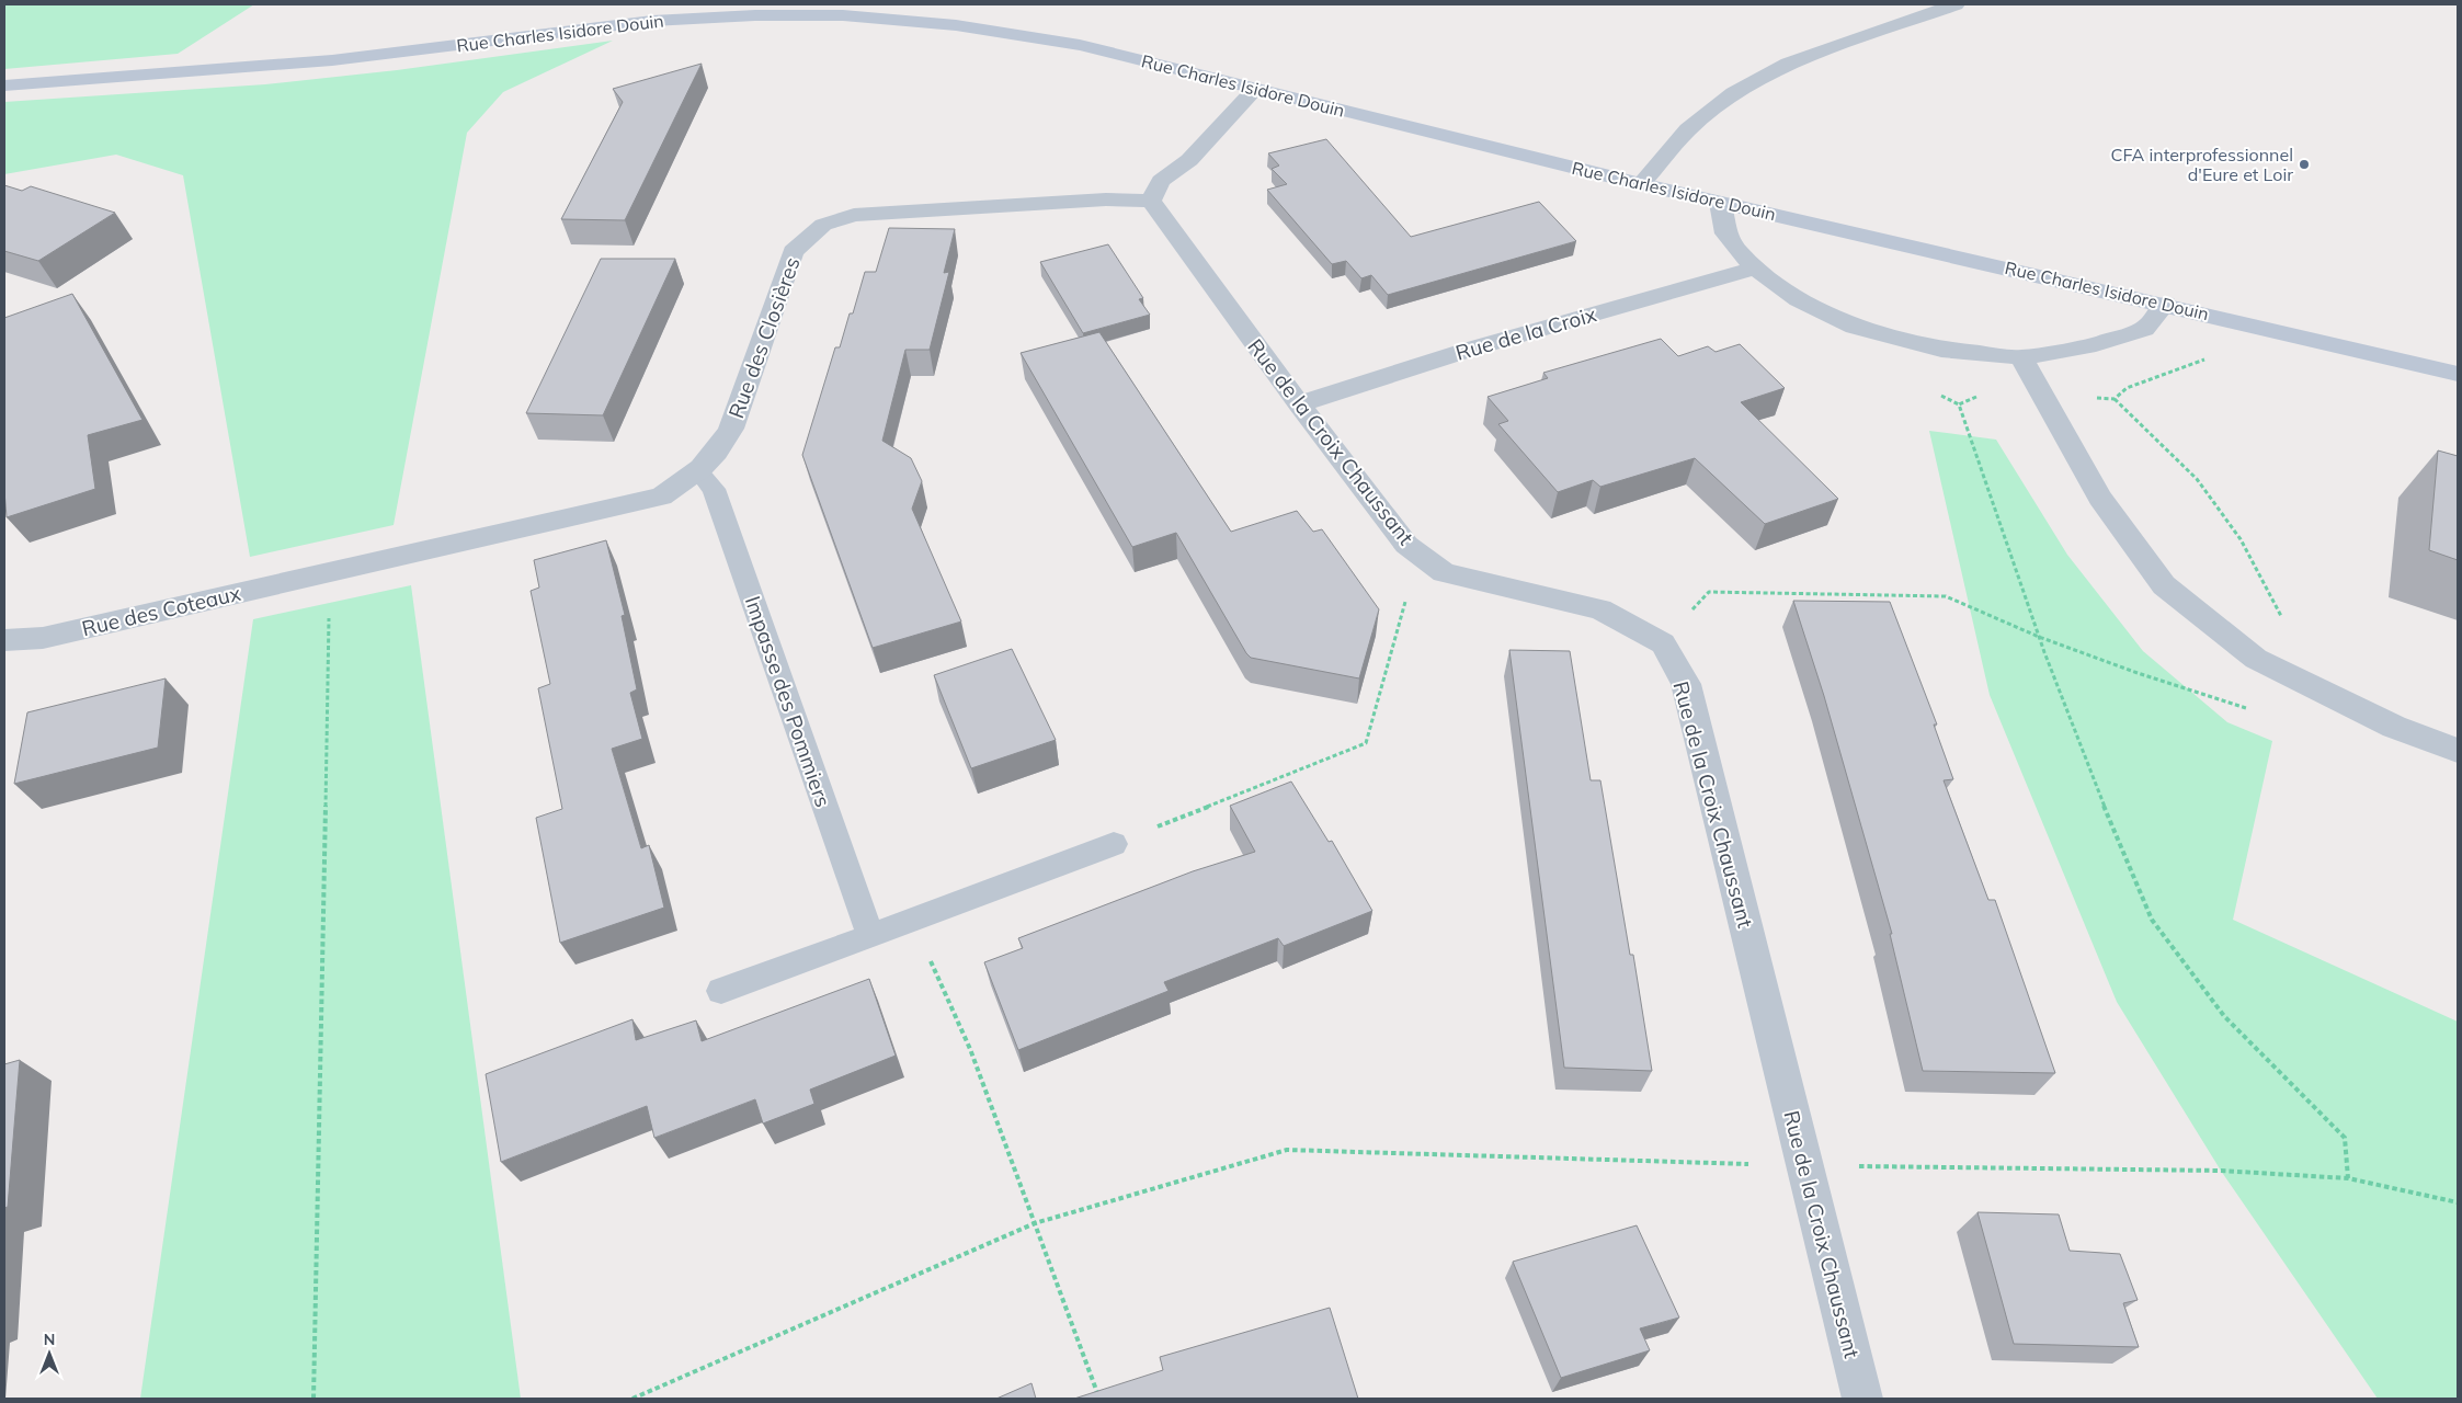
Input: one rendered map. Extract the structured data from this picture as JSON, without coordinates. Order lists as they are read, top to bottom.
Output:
{
  "streets": {
    "street": [
      "Rue Charles Isidore Douin",
      "Rue de la Croix",
      "Rue des Closières",
      "Rue de la Croix Chaussant",
      "Rue des Coteaux"
    ],
    "lane": ["Impasse des Pommiers"]
  },
  "crossings": [
    ["Rue de la Croix", "Rue de la Croix Chaussant"],
    ["Rue des Closières", "Rue de la Croix Chaussant"],
    ["Rue des Closières", "Rue des Coteaux"],
    ["Rue des Closières", "Impasse des Pommiers"]
  ],
  "places": ["CFA interprofessionnel d'Eure et Loir"],
  "north": "top"
}
